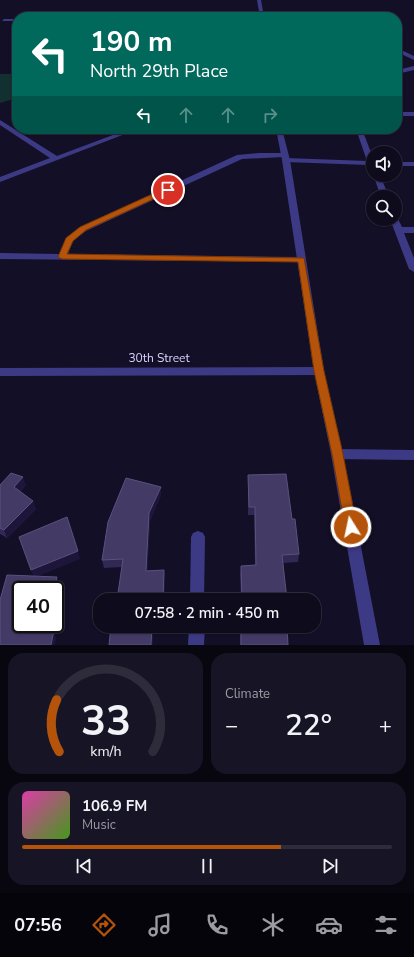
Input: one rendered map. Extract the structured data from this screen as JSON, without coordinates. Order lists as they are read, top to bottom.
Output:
{
  "streets": {
    "street": ["30th Street"]
  },
  "page": {
    "turn": ["190 m", "North 29th Place"],
    "limit": "40",
    "trip": "07:58 · 2 min · 450 m",
    "tile": "Climate",
    "heat": ["−", "22°", "+"],
    "song": ["106.9 FM", "Music"],
    "tabs": "07:56",
    "gauge": ["33", "km/h"]
  }
}
